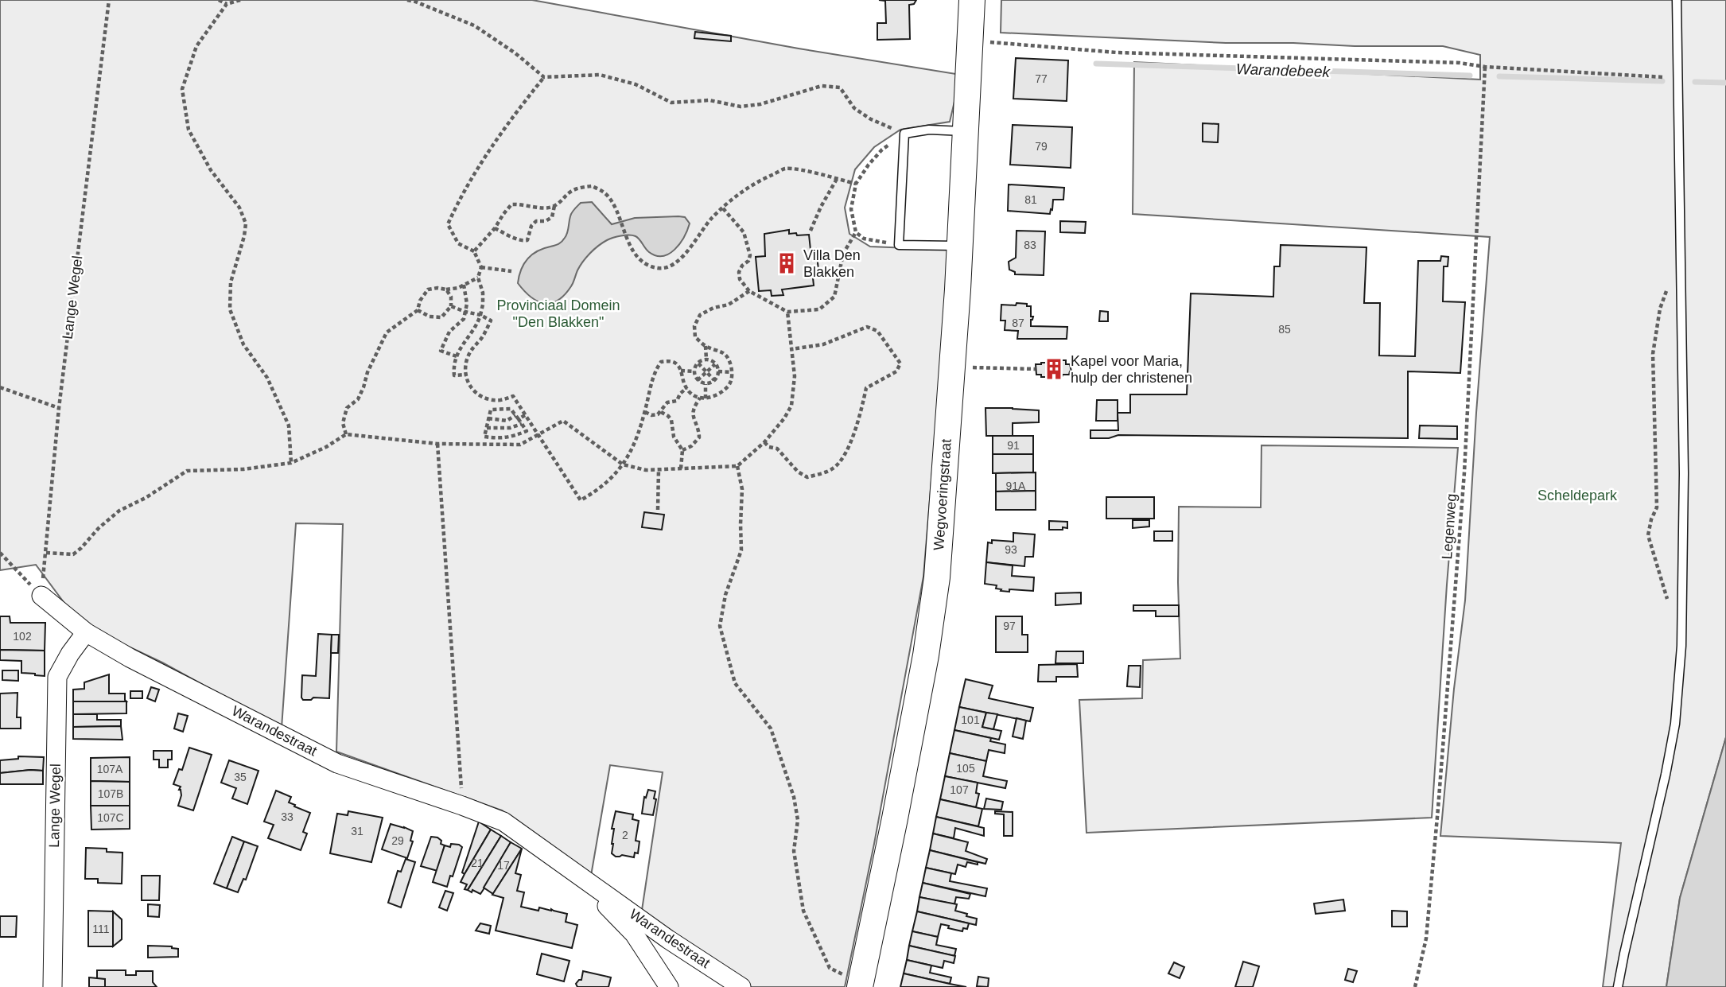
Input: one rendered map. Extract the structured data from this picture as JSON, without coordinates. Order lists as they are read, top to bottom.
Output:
{
  "streets": {
    "main road": ["Wegvoeringstraat"],
    "street": ["Lange Wegel", "Warandestraat"],
    "path": ["Legenweg"]
  },
  "crossings": [
    ["Lange Wegel", "Warandestraat"]
  ],
  "water": ["Warandebeek"],
  "parks": ["Provinciaal Domein \"Den Blakken\"", "Scheldepark"],
  "places": {
    "building": ["Villa Den Blakken", "Kapel voor Maria, hulp der christenen"]
  },
  "house_numbers": [
    "77",
    "79",
    "81",
    "83",
    "87",
    "85",
    "91",
    "91A",
    "93",
    "97",
    "102",
    "101",
    "105",
    "107A",
    "35",
    "107",
    "107B",
    "33",
    "107C",
    "31",
    "2",
    "29",
    "21",
    "17",
    "111"
  ]
}
